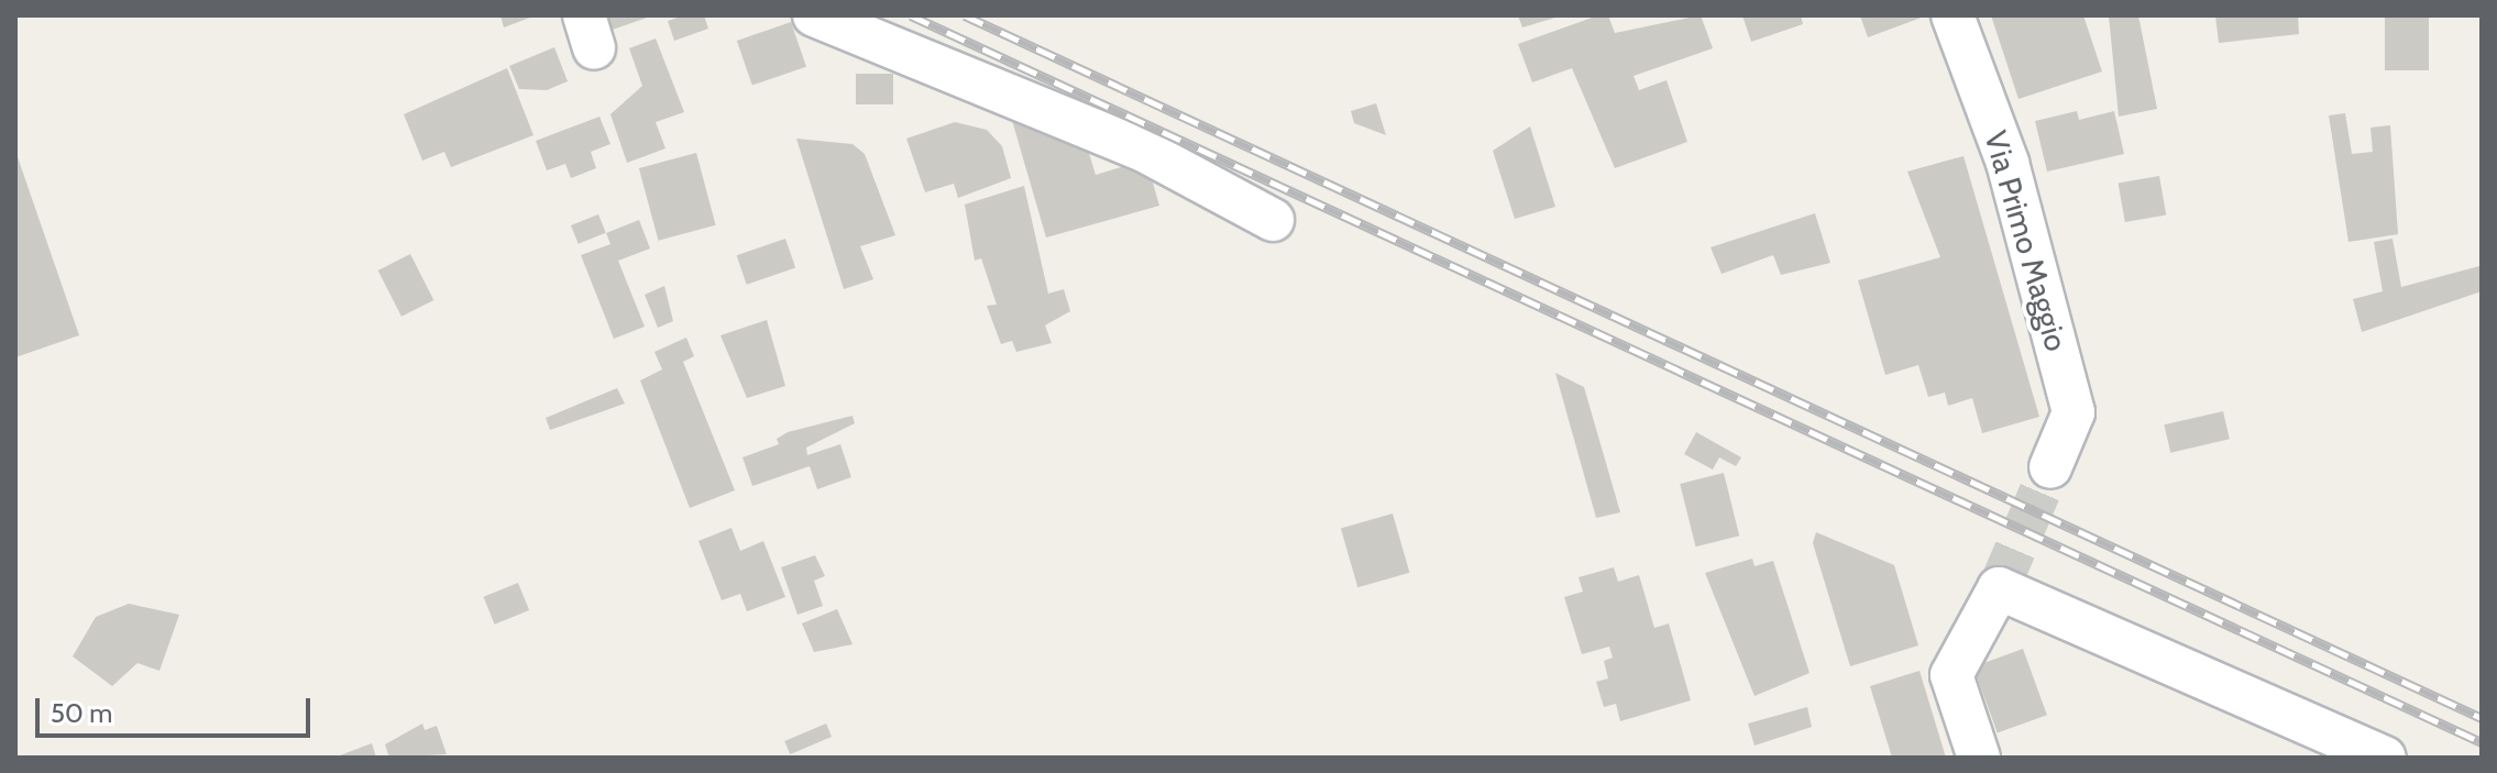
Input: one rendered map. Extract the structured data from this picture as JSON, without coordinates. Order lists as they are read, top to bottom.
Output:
{
  "streets": {
    "street": ["Via Primo Maggio"]
  },
  "scale_bar": "50 m"
}
